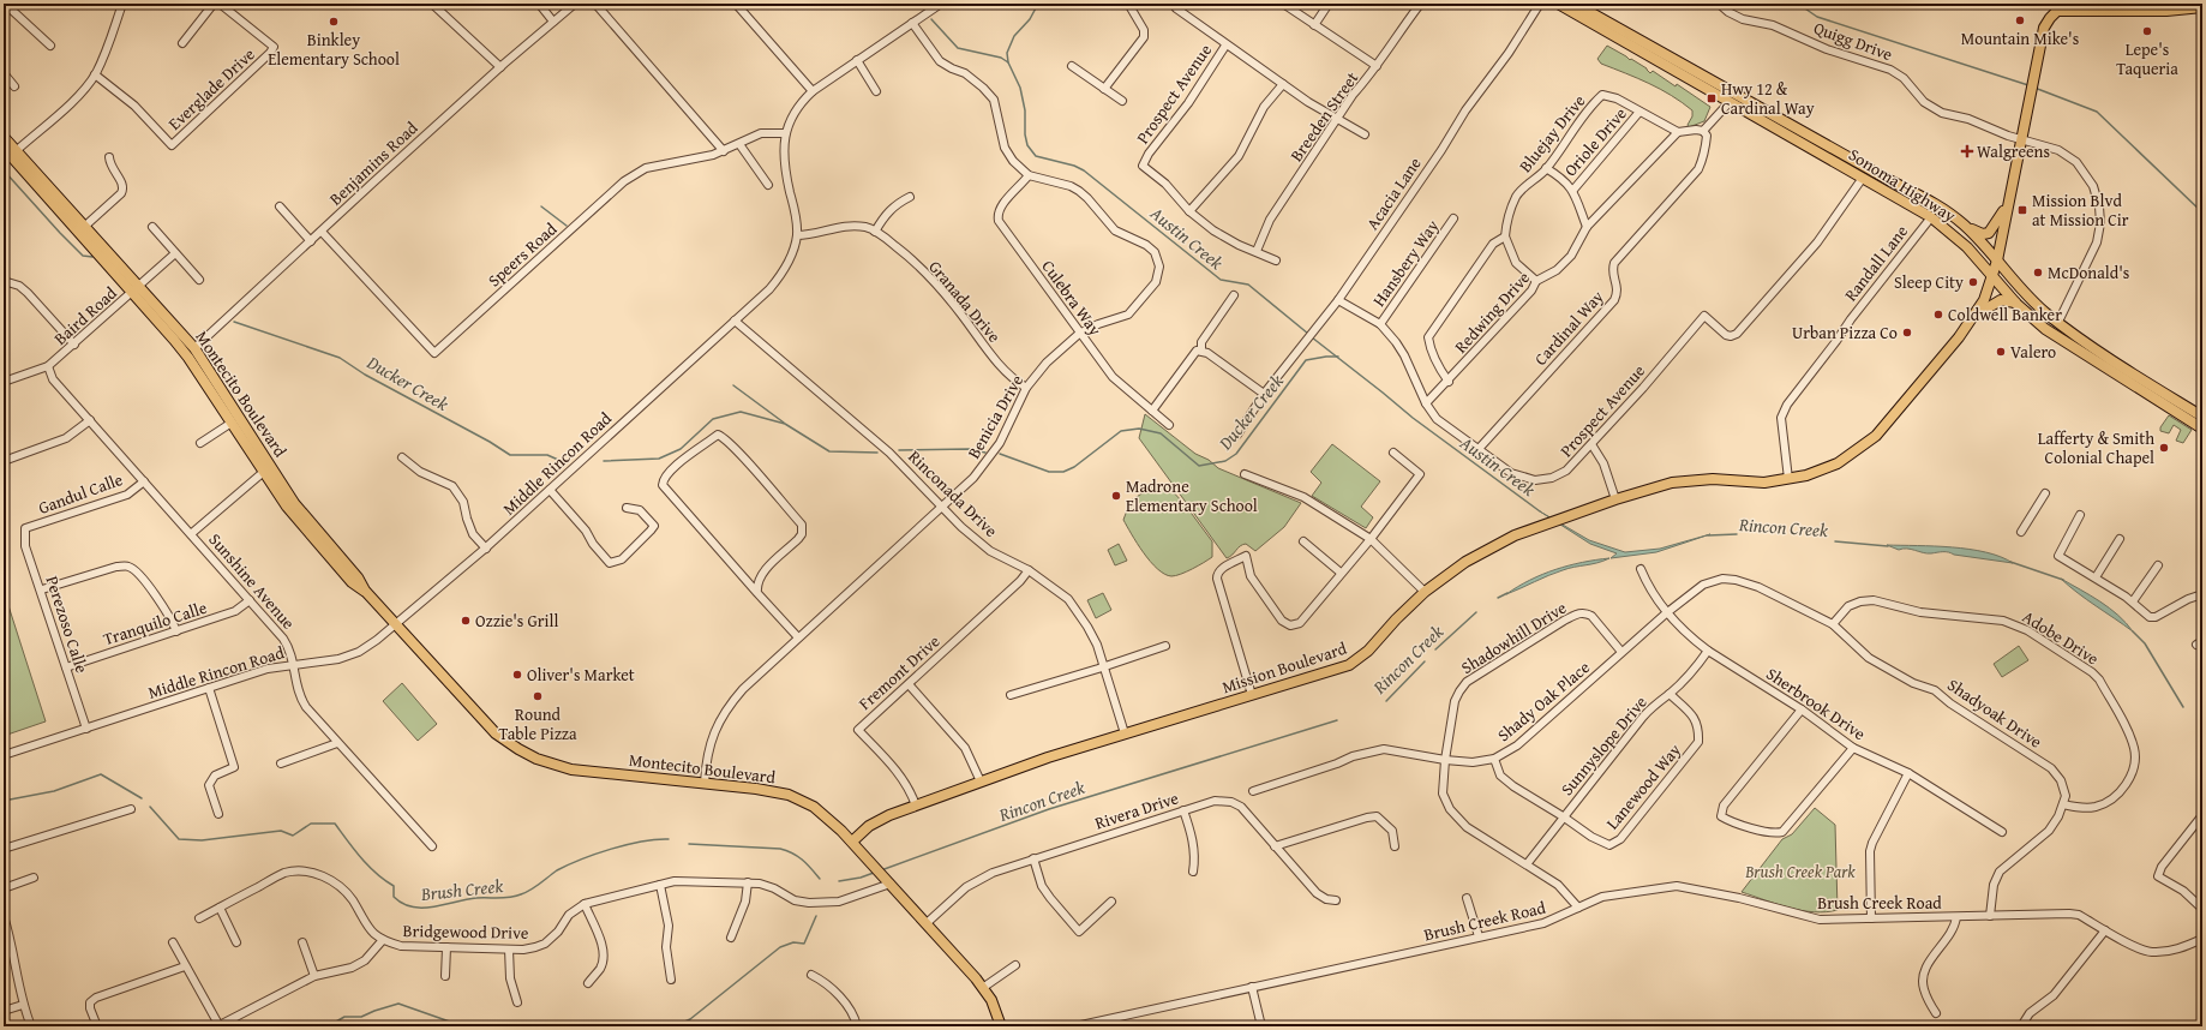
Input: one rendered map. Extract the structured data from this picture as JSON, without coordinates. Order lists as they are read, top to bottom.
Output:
{
  "streets": {
    "main road": ["Sonoma Highway", "Montecito Boulevard", "Mission Boulevard"],
    "street": [
      "Quigg Drive",
      "Everglade Drive",
      "Prospect Avenue",
      "Breeden Street",
      "Bluejay Drive",
      "Oriole Drive",
      "Benjamins Road",
      "Acacia Lane",
      "Speers Road",
      "Hansbery Way",
      "Randall Lane",
      "Culebra Way",
      "Granada Drive",
      "Redwing Drive",
      "Baird Road",
      "Cardinal Way",
      "Benicia Drive",
      "Middle Rincon Road",
      "Gandul Calle",
      "Rinconada Drive",
      "Sunshine Avenue",
      "Tranquilo Calle",
      "Perezoso Calle",
      "Shadowhill Drive",
      "Adobe Drive",
      "Fremont Drive",
      "Shady Oak Place",
      "Sherbrook Drive",
      "Shadyoak Drive",
      "Sunnyslope Drive",
      "Lanewood Way",
      "Rivera Drive",
      "Brush Creek Road",
      "Bridgewood Drive"
    ]
  },
  "crossings": [
    ["Quigg Drive", "Sonoma Highway"],
    ["Quigg Drive", "Mission Boulevard"],
    ["Prospect Avenue", "Breeden Street"],
    ["Prospect Avenue", "Sonoma Highway"],
    ["Prospect Avenue", "Acacia Lane"],
    ["Prospect Avenue", "Hansbery Way"],
    ["Prospect Avenue", "Redwing Drive"],
    ["Prospect Avenue", "Cardinal Way"],
    ["Bluejay Drive", "Oriole Drive"],
    ["Bluejay Drive", "Redwing Drive"],
    ["Oriole Drive", "Redwing Drive"],
    ["Benjamins Road", "Speers Road"],
    ["Benjamins Road", "Montecito Boulevard"],
    ["Sonoma Highway", "Randall Lane"],
    ["Sonoma Highway", "Mission Boulevard"],
    ["Speers Road", "Middle Rincon Road"],
    ["Randall Lane", "Mission Boulevard"],
    ["Culebra Way", "Benicia Drive"],
    ["Granada Drive", "Benicia Drive"],
    ["Granada Drive", "Middle Rincon Road"],
    ["Baird Road", "Montecito Boulevard"],
    ["Baird Road", "Sunshine Avenue"],
    ["Montecito Boulevard", "Benicia Drive"],
    ["Montecito Boulevard", "Middle Rincon Road"],
    ["Montecito Boulevard", "Mission Boulevard"],
    ["Montecito Boulevard", "Rivera Drive"],
    ["Montecito Boulevard", "Bridgewood Drive"],
    ["Benicia Drive", "Middle Rincon Road"],
    ["Benicia Drive", "Rinconada Drive"],
    ["Middle Rincon Road", "Rinconada Drive"],
    ["Middle Rincon Road", "Sunshine Avenue"],
    ["Middle Rincon Road", "Perezoso Calle"],
    ["Gandul Calle", "Sunshine Avenue"],
    ["Gandul Calle", "Perezoso Calle"],
    ["Rinconada Drive", "Mission Boulevard"],
    ["Rinconada Drive", "Fremont Drive"],
    ["Sunshine Avenue", "Tranquilo Calle"],
    ["Tranquilo Calle", "Perezoso Calle"],
    ["Shadowhill Drive", "Shady Oak Place"],
    ["Shadowhill Drive", "Sunnyslope Drive"],
    ["Shadowhill Drive", "Brush Creek Road"],
    ["Adobe Drive", "Shadyoak Drive"],
    ["Mission Boulevard", "Fremont Drive"],
    ["Shady Oak Place", "Sherbrook Drive"],
    ["Shady Oak Place", "Shadyoak Drive"],
    ["Shady Oak Place", "Lanewood Way"],
    ["Sherbrook Drive", "Shadyoak Drive"],
    ["Sherbrook Drive", "Sunnyslope Drive"],
    ["Sunnyslope Drive", "Lanewood Way"]
  ],
  "water": [
    "Austin Creek",
    "Ducker Creek",
    "Rincon Creek",
    "Brush Creek"
  ],
  "parks": ["Brush Creek Park"],
  "places": {
    "other": [
      "Mountain Mike's",
      "Binkley Elementary School",
      "Lepe's Taqueria",
      "McDonald's",
      "Sleep City",
      "Coldwell Banker",
      "Urban Pizza Co",
      "Valero",
      "Lafferty & Smith Colonial Chapel",
      "Madrone Elementary School",
      "Ozzie's Grill",
      "Oliver's Market",
      "Round Table Pizza"
    ],
    "transit": ["Hwy 12 & Cardinal Way", "Mission Blvd at Mission Cir"],
    "health": ["Walgreens"]
  }
}
